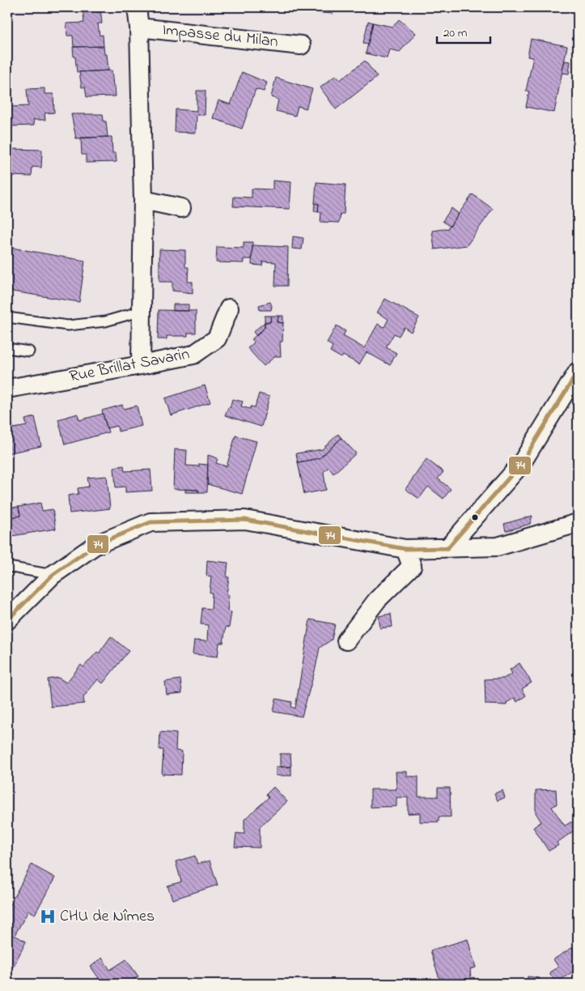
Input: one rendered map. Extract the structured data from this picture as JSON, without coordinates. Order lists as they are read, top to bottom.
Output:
{
  "streets": {
    "street": ["Impasse du Milan", "Rue Brillat Savarin"]
  },
  "places": {
    "hospital": ["CHU de Nîmes"]
  },
  "lines": ["transit line 74"],
  "scale_bar": "20 m"
}
